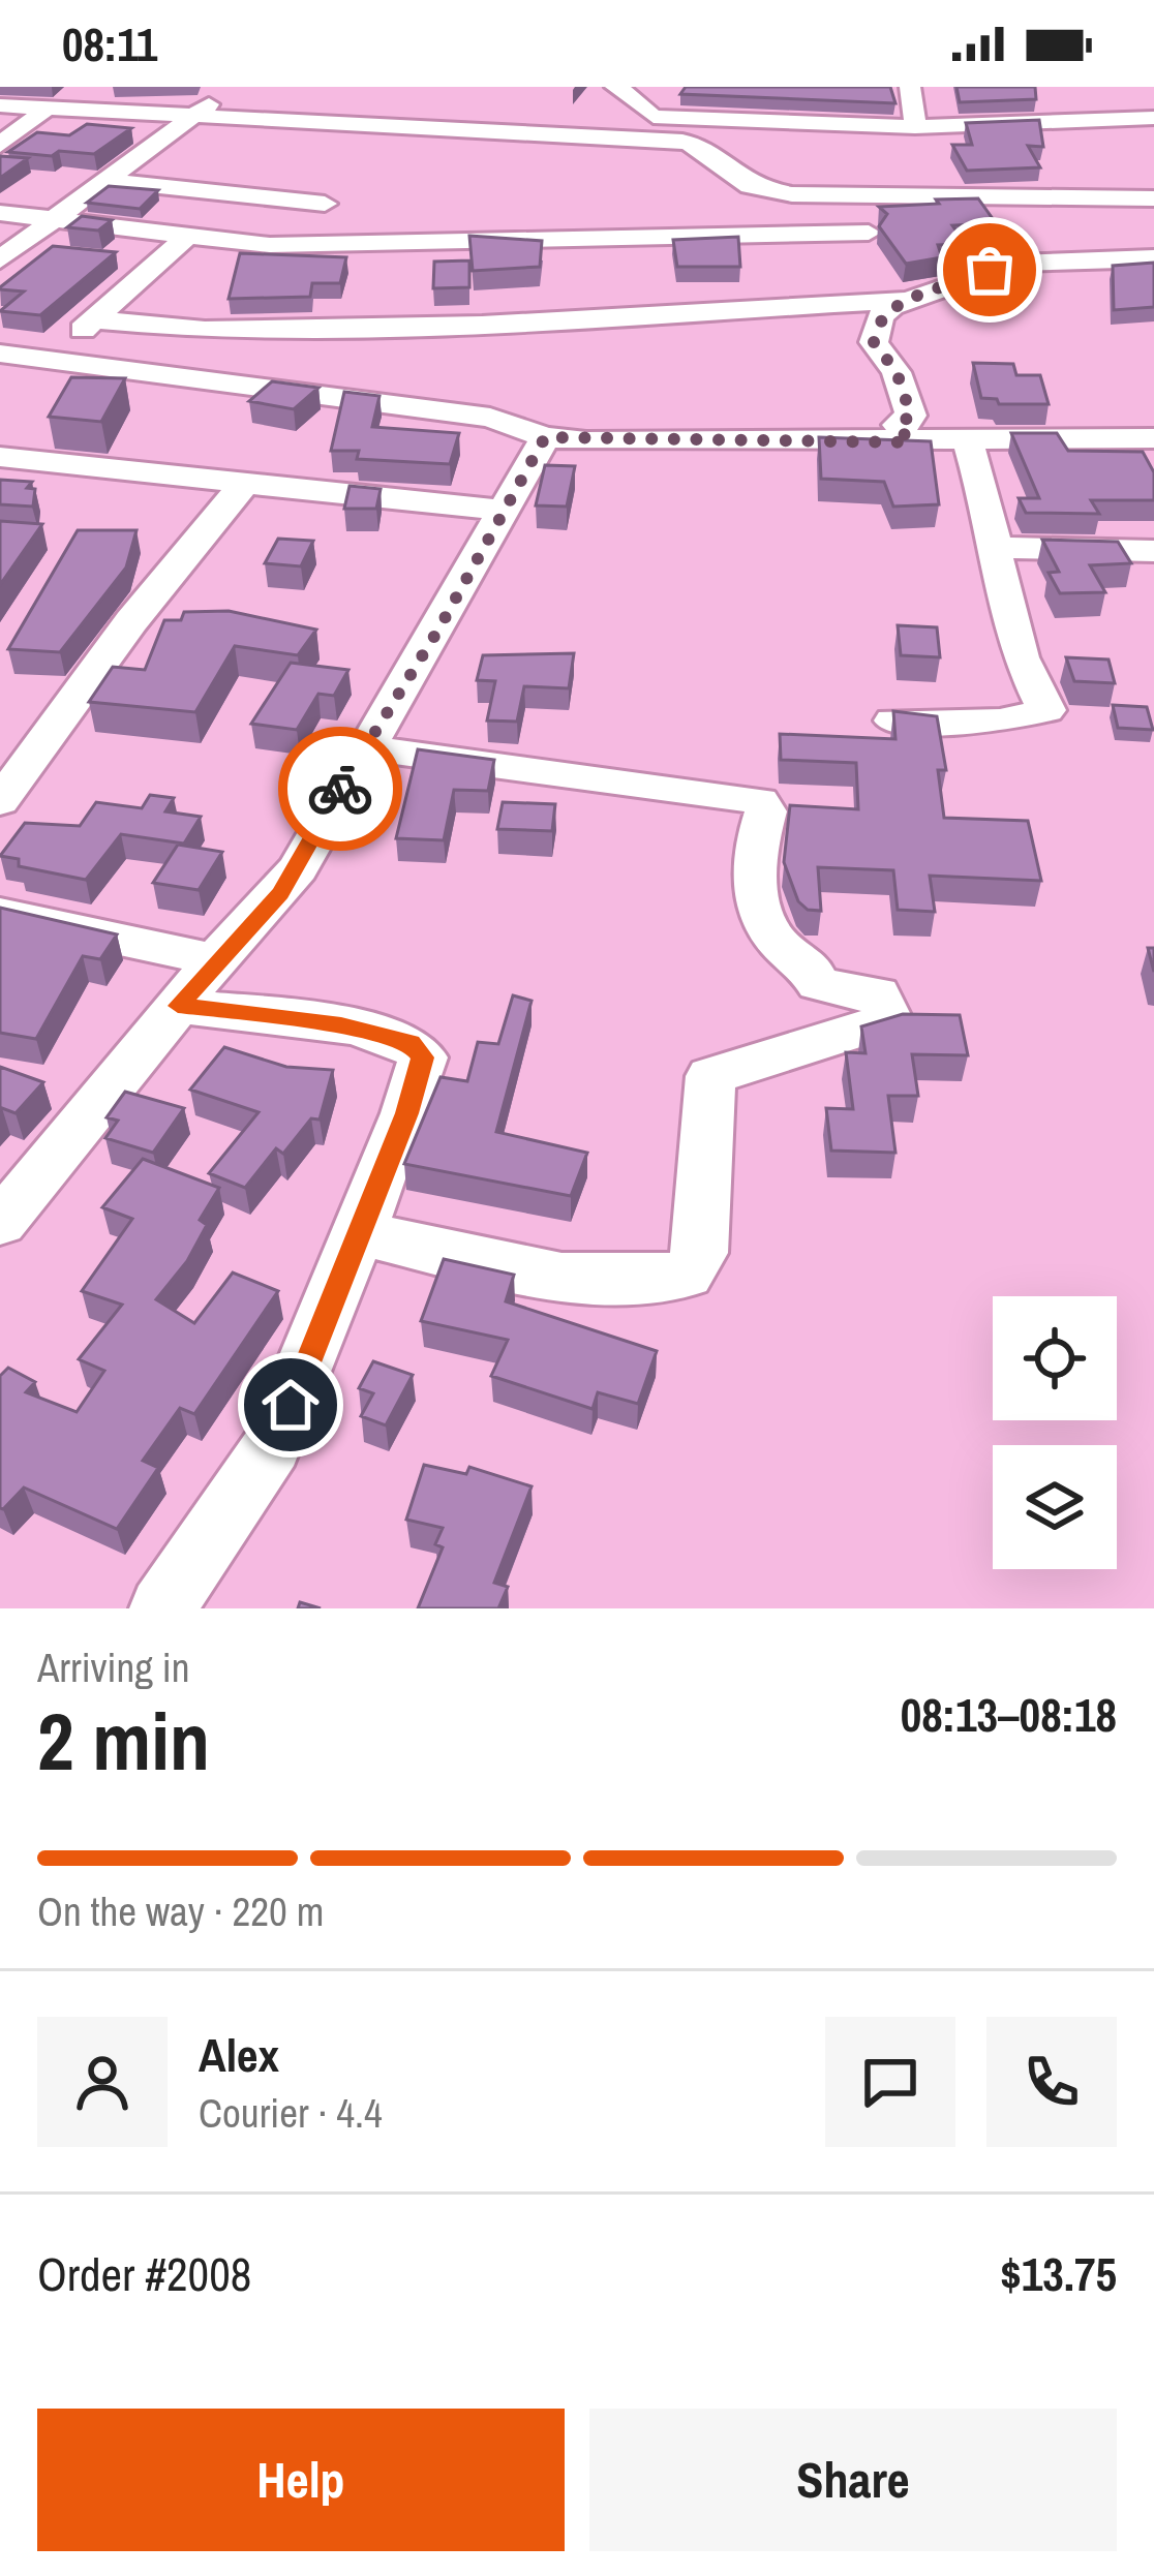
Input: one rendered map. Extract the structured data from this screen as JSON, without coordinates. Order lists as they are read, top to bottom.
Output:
{
  "page": {
    "status": "08:11",
    "heading": ["2 min", "Arriving in", "08:13–08:18"],
    "panel": [
      "Alex",
      "Courier · 4.4",
      "Order #2008",
      "$13.75"
    ],
    "bar": "On the way · 220 m",
    "buttons": ["Help", "Share"]
  }
}
